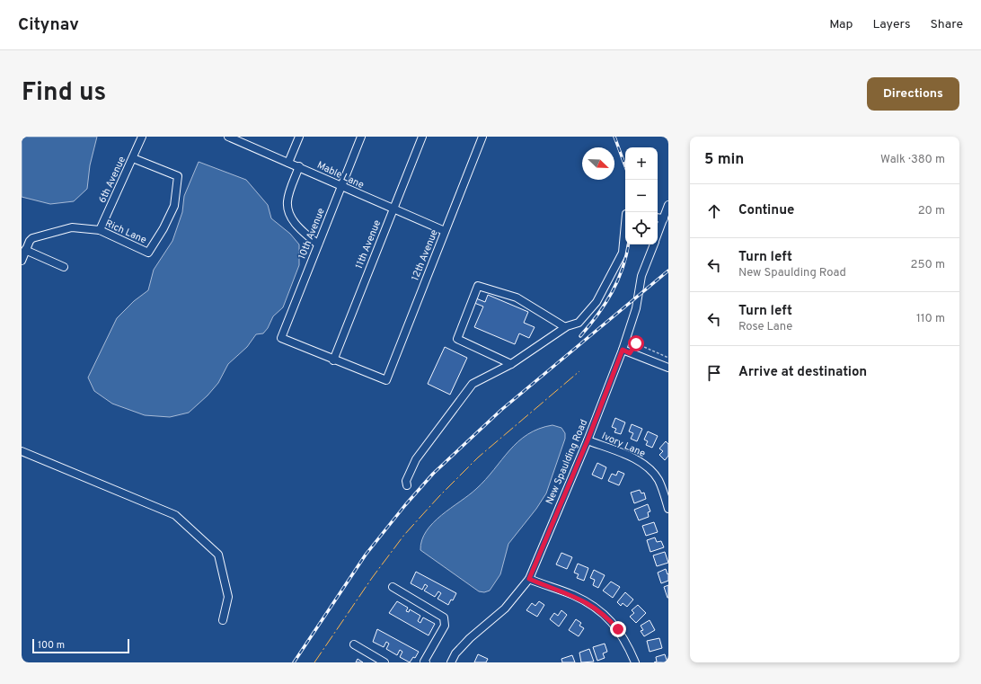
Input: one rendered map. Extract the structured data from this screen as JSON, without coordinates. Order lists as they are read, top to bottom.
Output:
{
  "streets": {
    "street": [
      "Mable Lane",
      "6th Avenue",
      "Rich Lane",
      "10th Avenue",
      "11th Avenue",
      "12th Avenue",
      "Ivory Lane",
      "New Spaulding Road"
    ]
  },
  "crossings": [
    ["Mable Lane", "10th Avenue"],
    ["Mable Lane", "11th Avenue"],
    ["Mable Lane", "12th Avenue"],
    ["6th Avenue", "Rich Lane"],
    ["10th Avenue", "11th Avenue"],
    ["10th Avenue", "12th Avenue"],
    ["11th Avenue", "12th Avenue"],
    ["Ivory Lane", "New Spaulding Road"]
  ],
  "scale_bar": "100 m",
  "north": "bottom right",
  "page": {
    "header": "Citynav",
    "nav": ["Map", "Layers", "Share"],
    "title": "Find us",
    "buttons": "Directions",
    "heading": ["5 min", "Walk · 380 m"],
    "map_buttons": ["+", "−"],
    "list": [
      ["Continue", "20 m"],
      ["Turn left", "New Spaulding Road", "250 m"],
      ["Turn left", "Rose Lane", "110 m"],
      "Arrive at destination"
    ],
    "scale": "100 m"
  }
}
